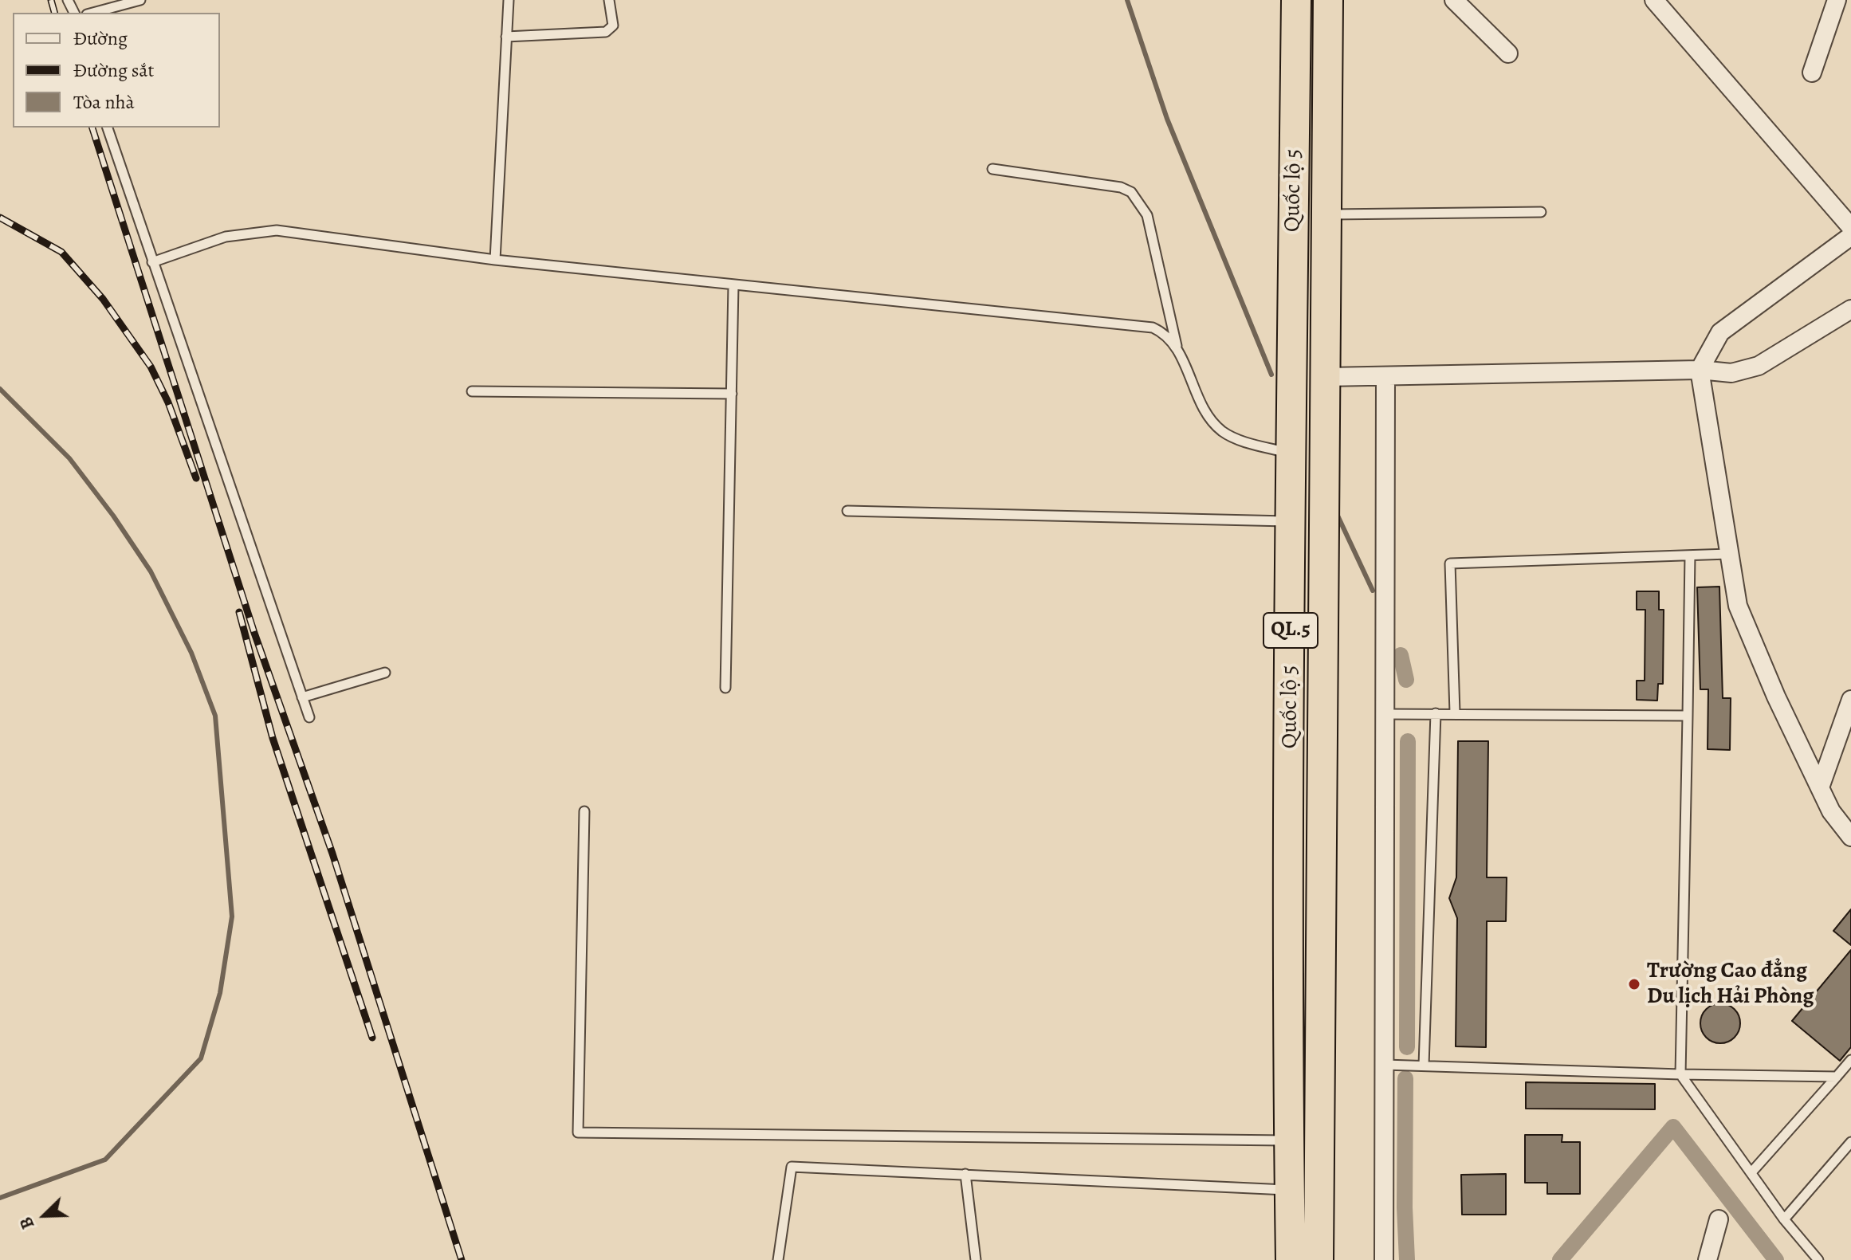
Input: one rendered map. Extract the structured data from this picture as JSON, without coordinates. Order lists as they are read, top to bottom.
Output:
{
  "streets": {
    "highway": ["Quốc lộ 5", "QL.5"]
  },
  "places": ["Trường Cao đẳng Du lịch Hải Phòng"],
  "legend": ["Đường", "Đường sắt", "Tòa nhà"],
  "north": "bottom left"
}
